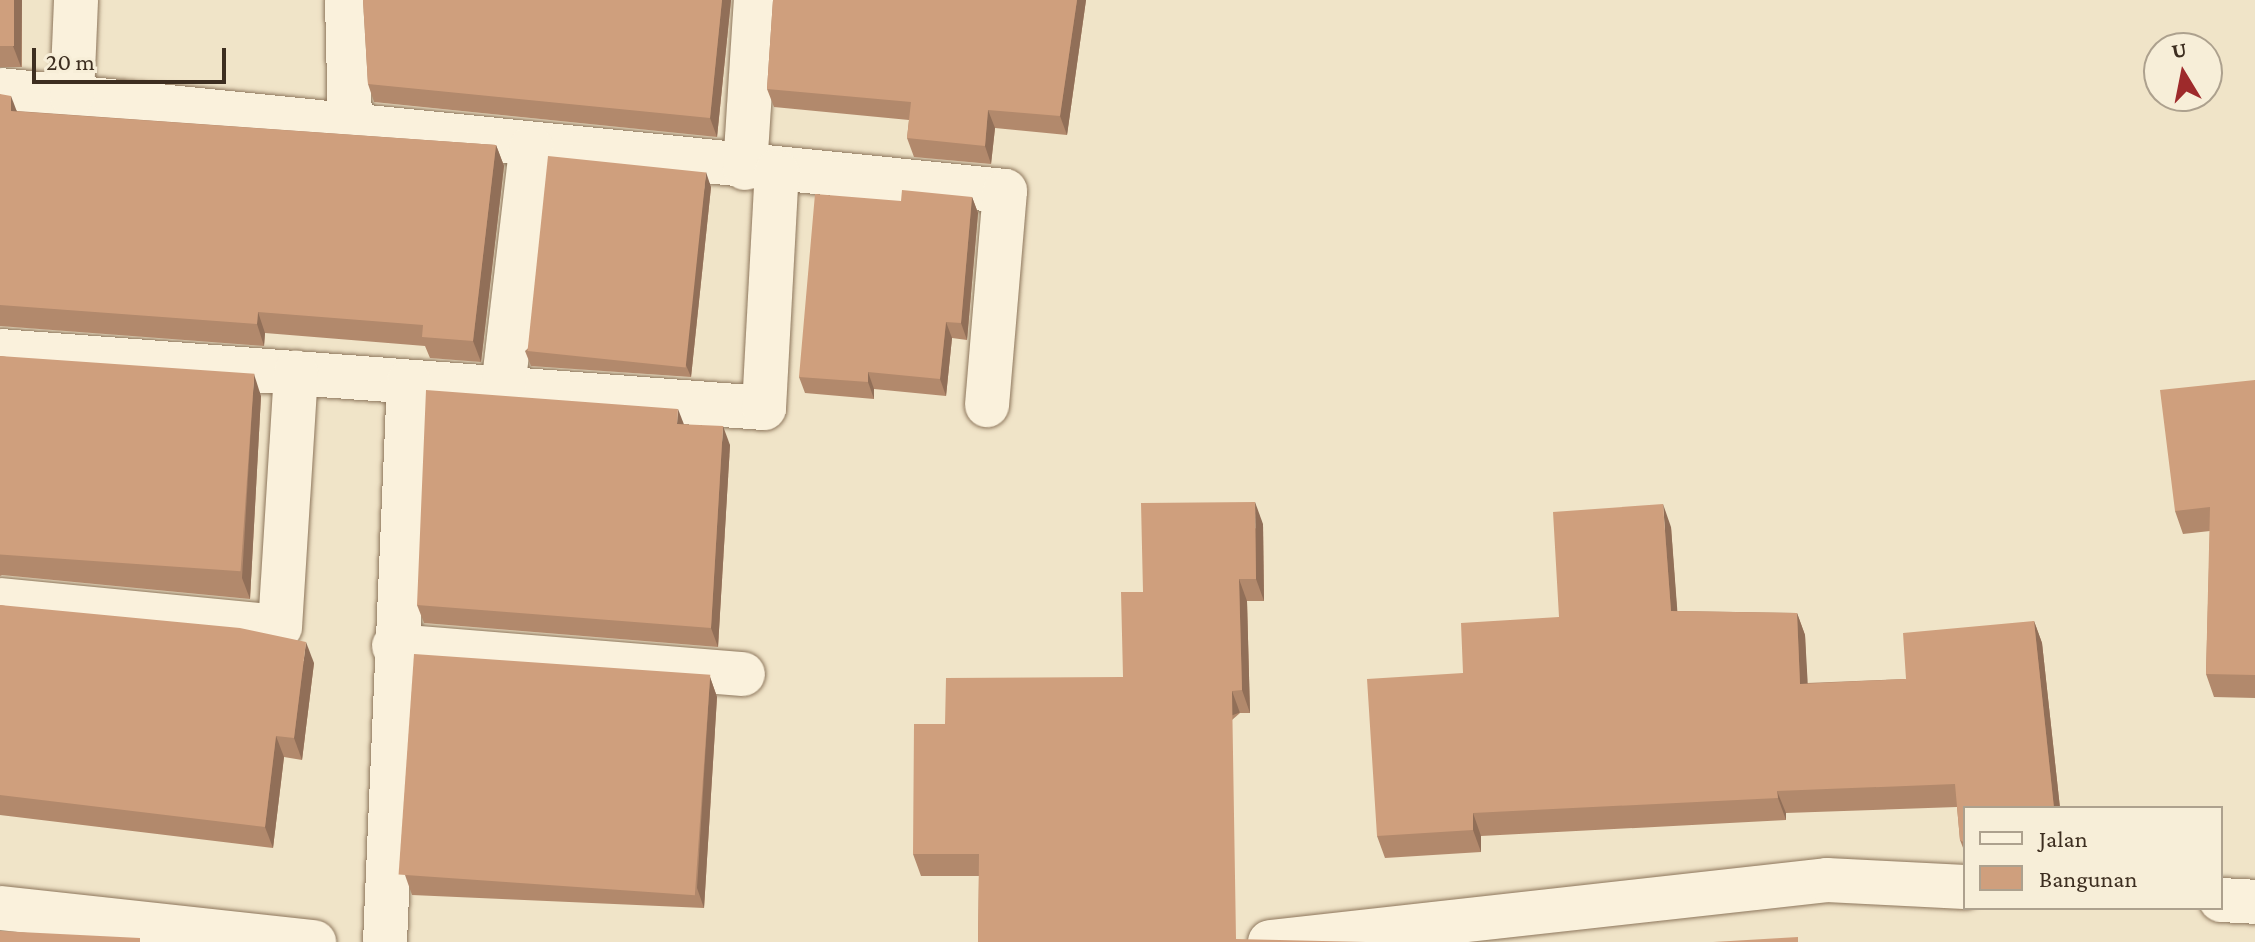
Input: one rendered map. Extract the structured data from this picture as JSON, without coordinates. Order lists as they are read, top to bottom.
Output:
{
  "legend": ["Jalan", "Bangunan"],
  "scale_bar": "20 m",
  "north": "top"
}
